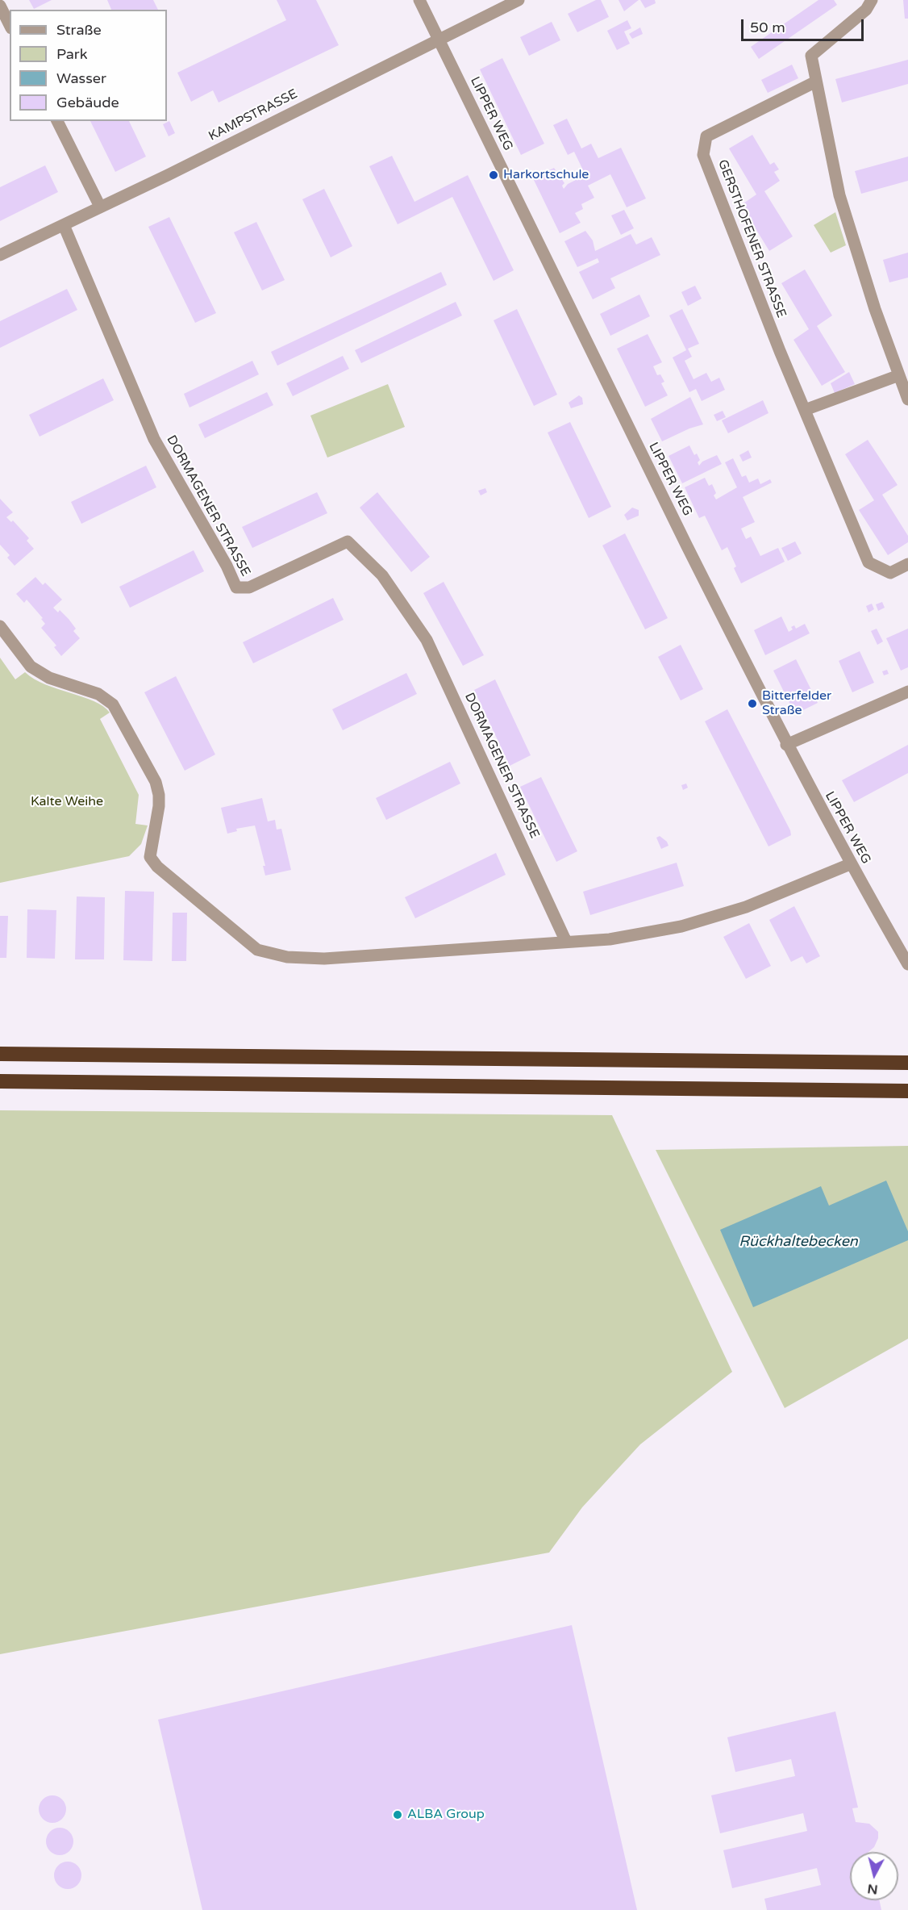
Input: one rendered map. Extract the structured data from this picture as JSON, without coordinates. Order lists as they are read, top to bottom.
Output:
{
  "streets": {
    "street": [
      "LIPPER WEG",
      "KAMPSTRASSE",
      "GERSTHOFENER STRASSE",
      "DORMAGENER STRASSE"
    ]
  },
  "crossings": [
    ["LIPPER WEG", "KAMPSTRASSE"],
    ["KAMPSTRASSE", "DORMAGENER STRASSE"]
  ],
  "water": ["Rückhaltebecken"],
  "parks": ["Kalte Weihe"],
  "places": ["Harkortschule", "Bitterfelder Straße", "ALBA Group"],
  "legend": [
    "Straße",
    "Park",
    "Wasser",
    "Gebäude"
  ],
  "scale_bar": "50 m",
  "north": "bottom"
}
